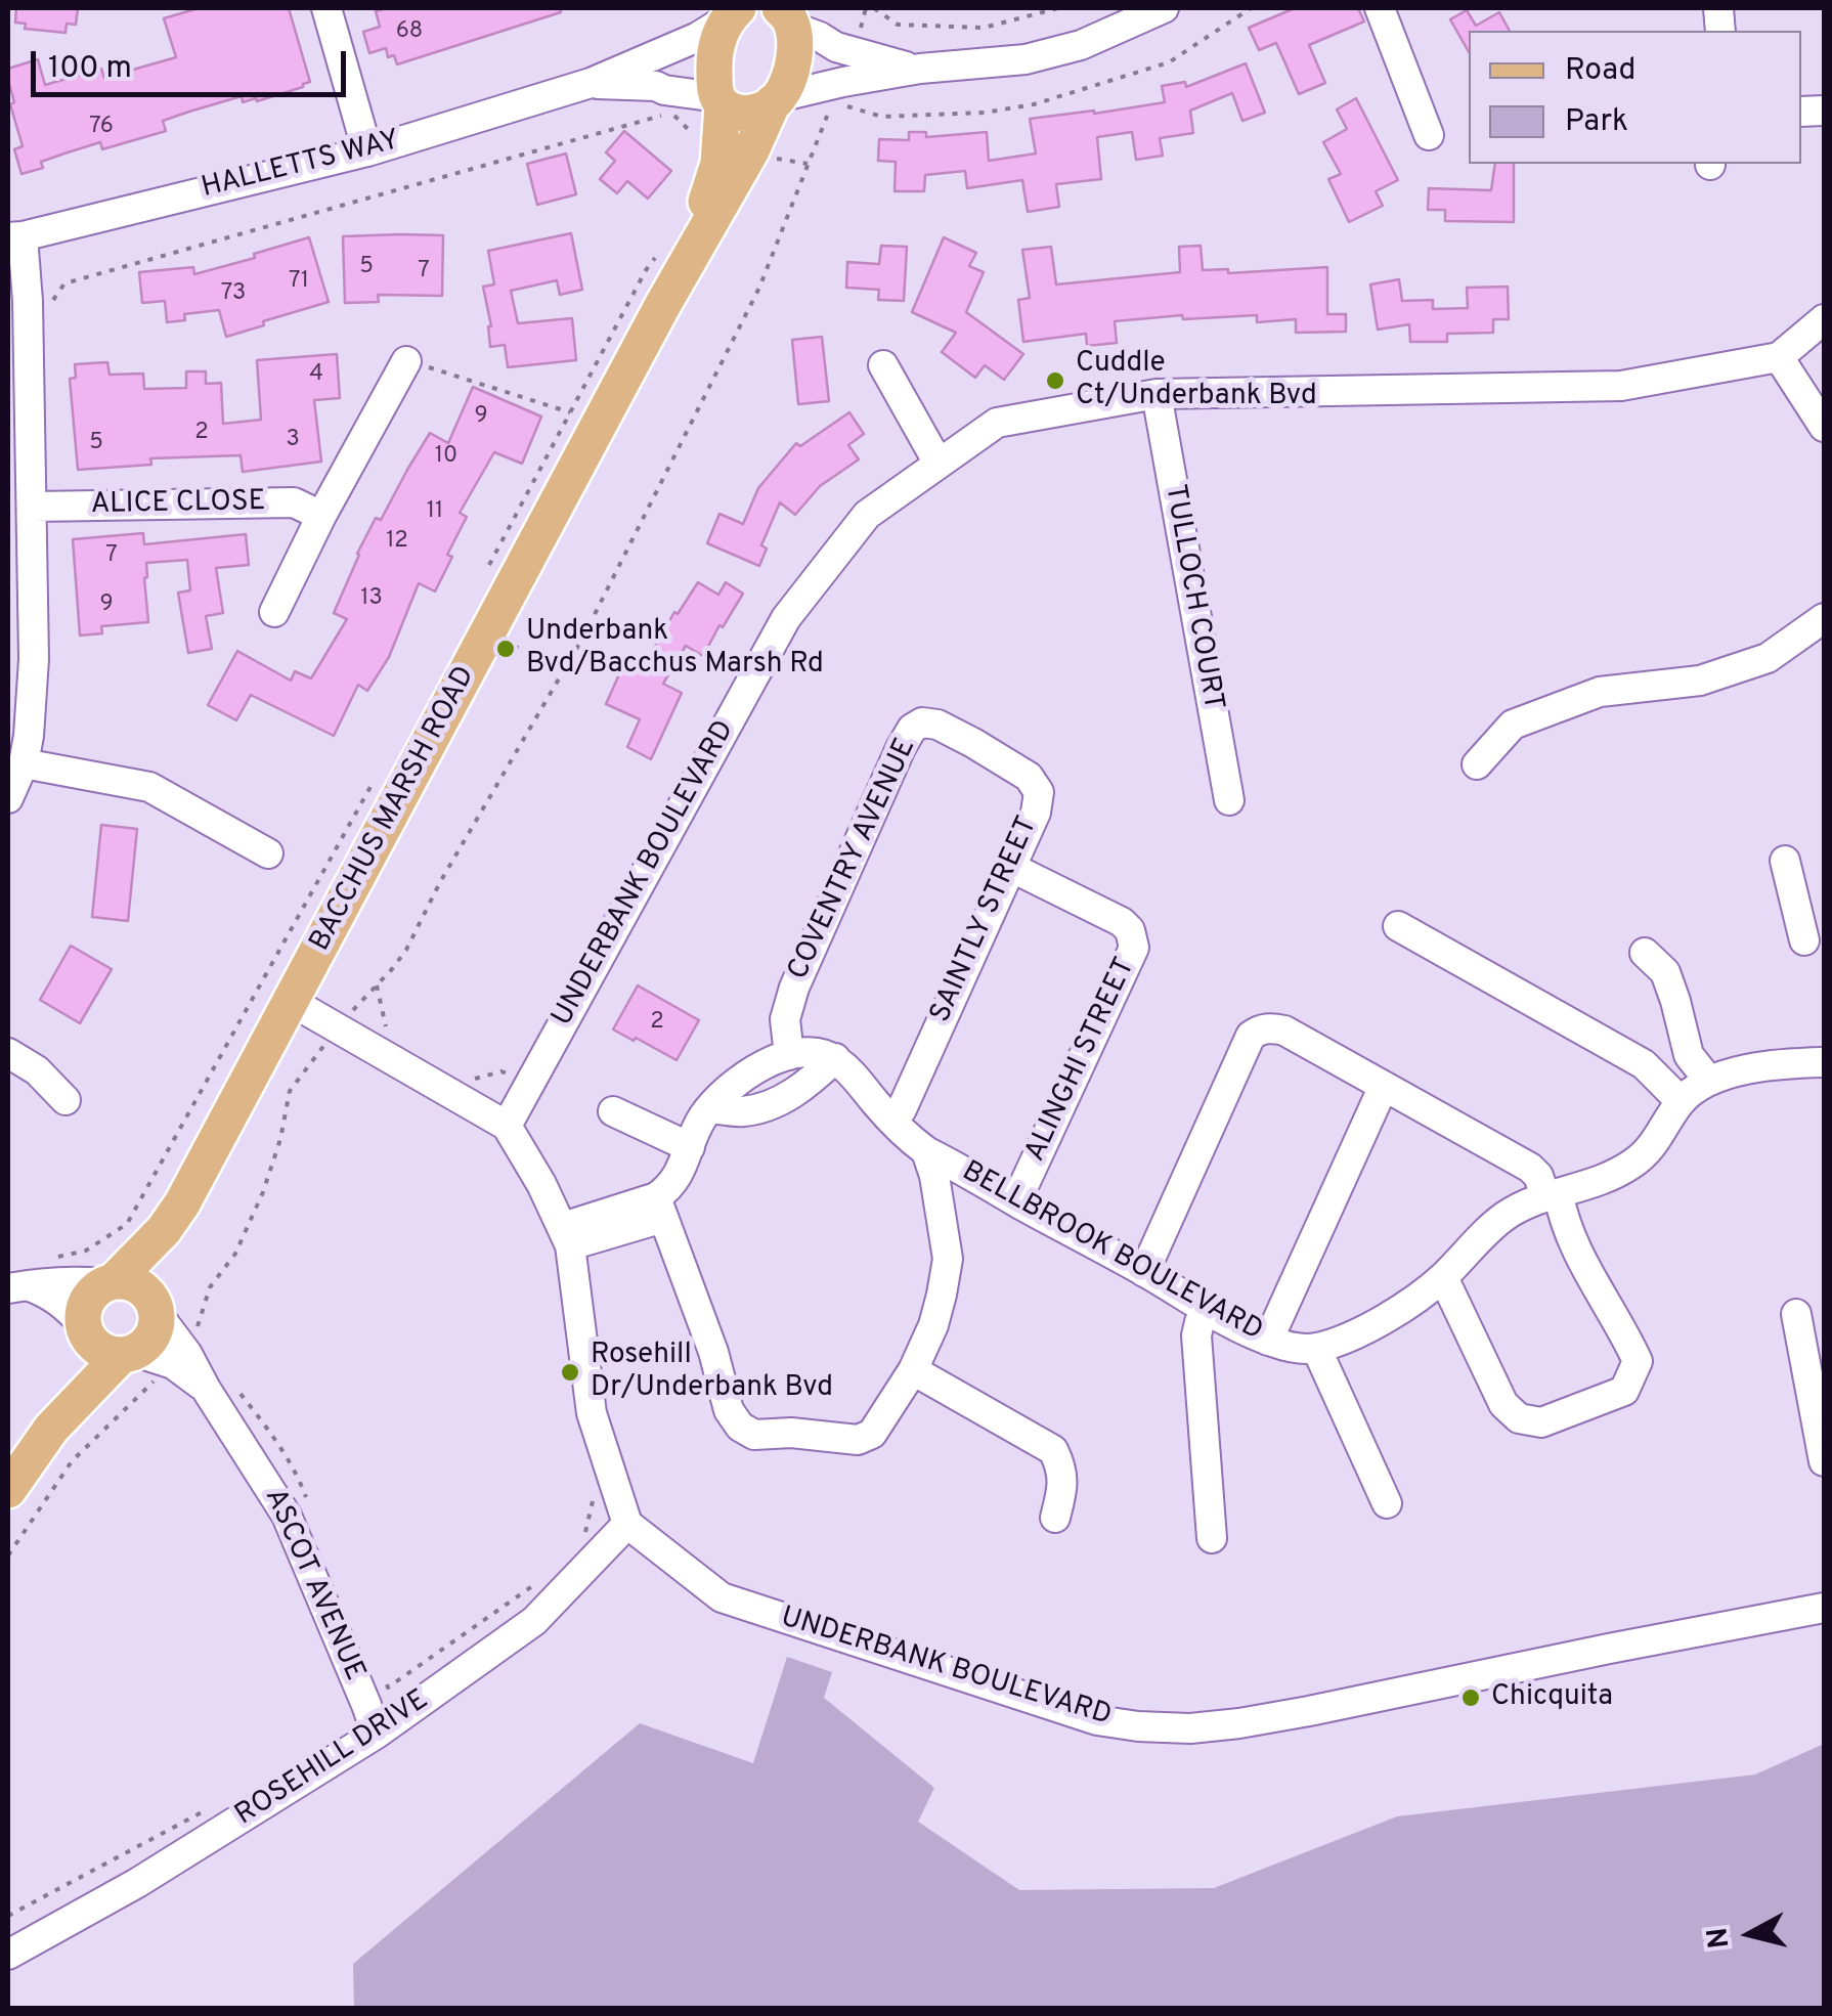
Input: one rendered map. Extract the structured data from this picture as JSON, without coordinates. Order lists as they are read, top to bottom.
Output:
{
  "streets": {
    "main road": ["BACCHUS MARSH ROAD"],
    "street": [
      "HALLETTS WAY",
      "ALICE CLOSE",
      "TULLOCH COURT",
      "COVENTRY AVENUE",
      "UNDERBANK BOULEVARD",
      "SAINTLY STREET",
      "ALINGHI STREET",
      "BELLBROOK BOULEVARD",
      "ASCOT AVENUE",
      "ROSEHILL DRIVE"
    ]
  },
  "crossings": [
    ["HALLETTS WAY", "BACCHUS MARSH ROAD"],
    ["TULLOCH COURT", "UNDERBANK BOULEVARD"],
    ["COVENTRY AVENUE", "SAINTLY STREET"],
    ["UNDERBANK BOULEVARD", "ROSEHILL DRIVE"],
    ["SAINTLY STREET", "ALINGHI STREET"],
    ["SAINTLY STREET", "BELLBROOK BOULEVARD"],
    ["ALINGHI STREET", "BELLBROOK BOULEVARD"],
    ["ASCOT AVENUE", "ROSEHILL DRIVE"]
  ],
  "places": [
    "Cuddle Ct/Underbank Bvd",
    "Underbank Bvd/Bacchus Marsh Rd",
    "Rosehill Dr/Underbank Bvd",
    "Chicquita"
  ],
  "house_numbers": [
    "68",
    "76",
    "5",
    "7",
    "71",
    "73",
    "4",
    "9",
    "2",
    "3",
    "5",
    "10",
    "11",
    "12",
    "7",
    "13",
    "9",
    "2"
  ],
  "legend": ["Road", "Park"],
  "scale_bar": "100 m",
  "north": "left"
}
